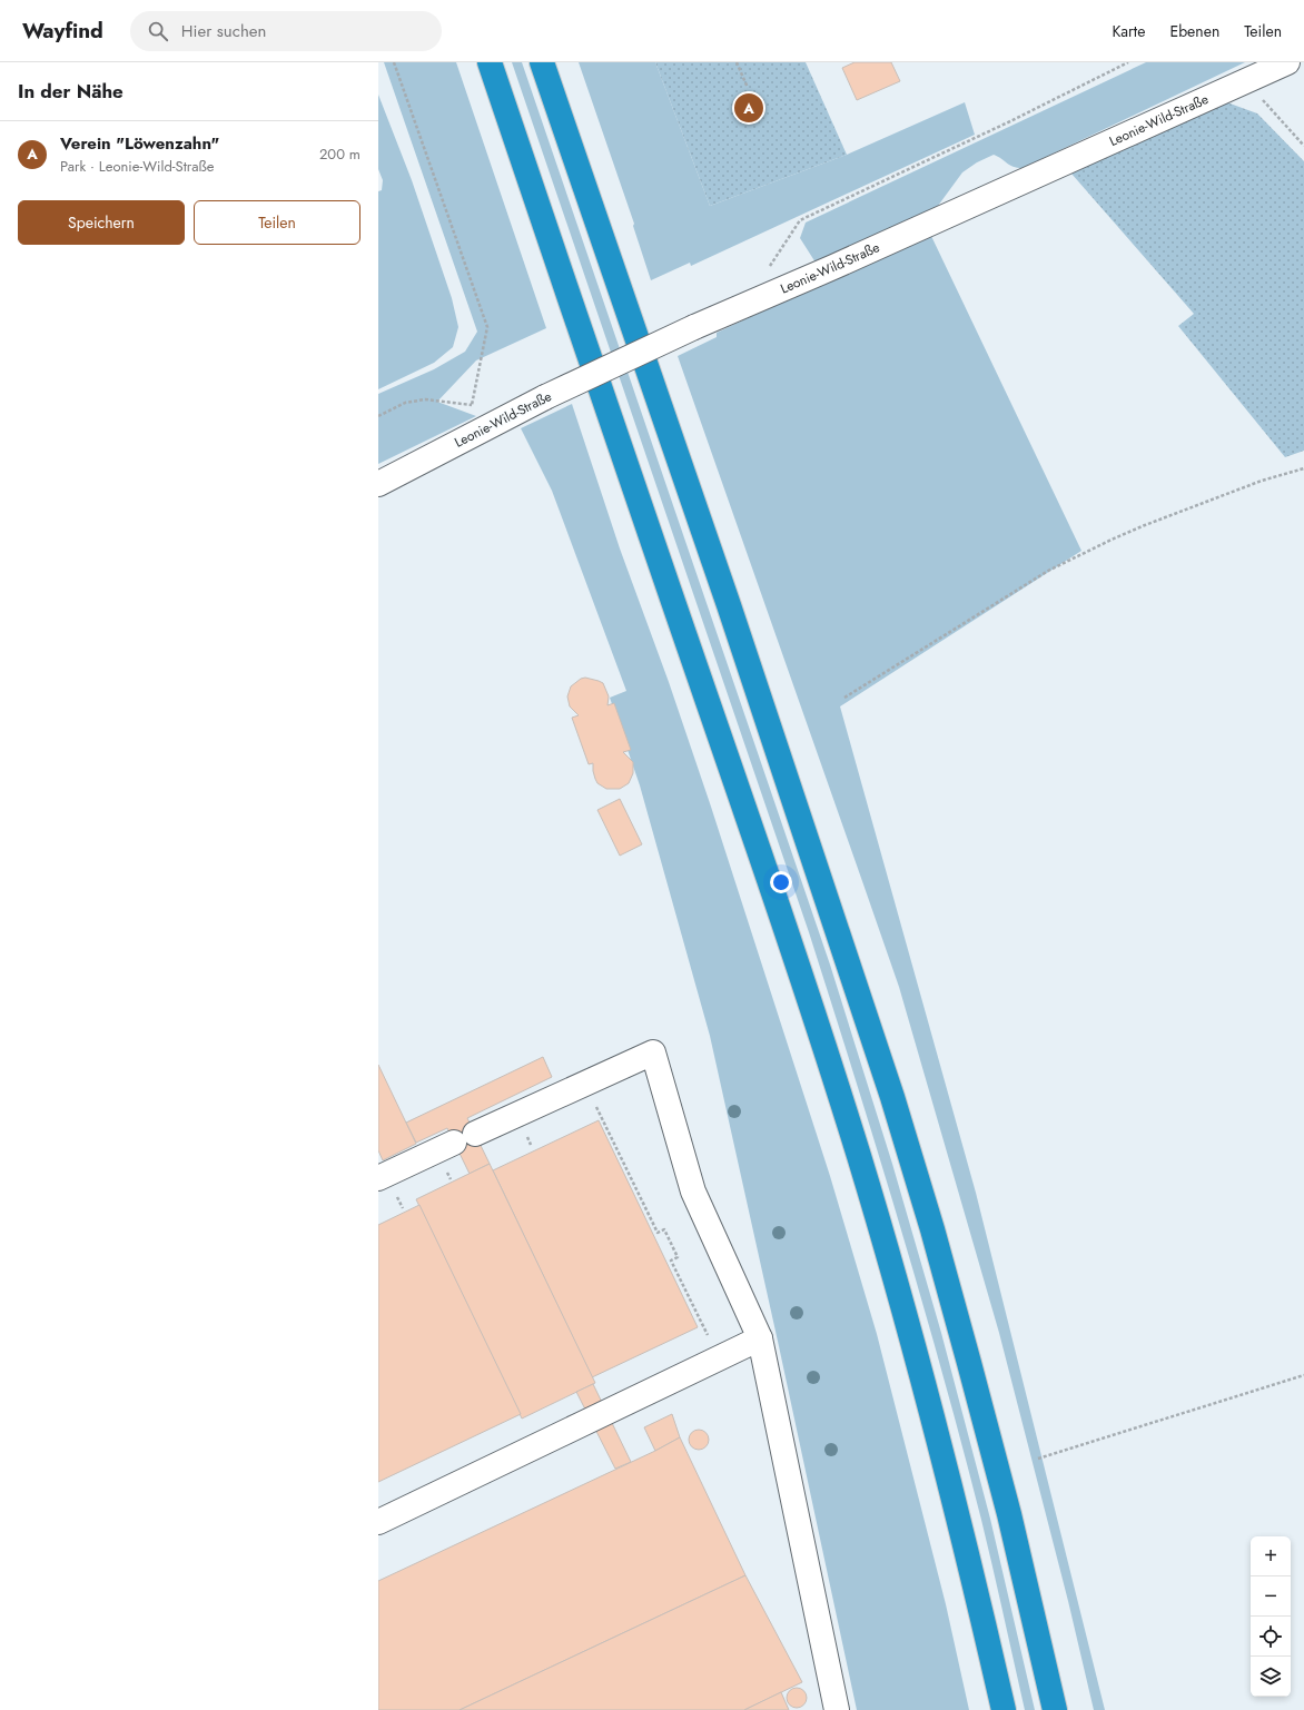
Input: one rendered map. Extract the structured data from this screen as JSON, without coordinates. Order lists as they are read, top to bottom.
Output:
{
  "streets": {
    "street": ["Leonie-Wild-Straße"]
  },
  "page": {
    "header": "Wayfind",
    "search": "Hier suchen",
    "nav": ["Karte", "Ebenen", "Teilen"],
    "heading": "In der Nähe",
    "pins": "A",
    "list": [
      {
        "mark": "A",
        "name": "Verein \"Löwenzahn\"",
        "note": "Park · Leonie-Wild-Straße",
        "value": "200 m"
      }
    ],
    "buttons": ["Speichern", "Teilen"],
    "map_buttons": ["+", "−"]
  }
}
